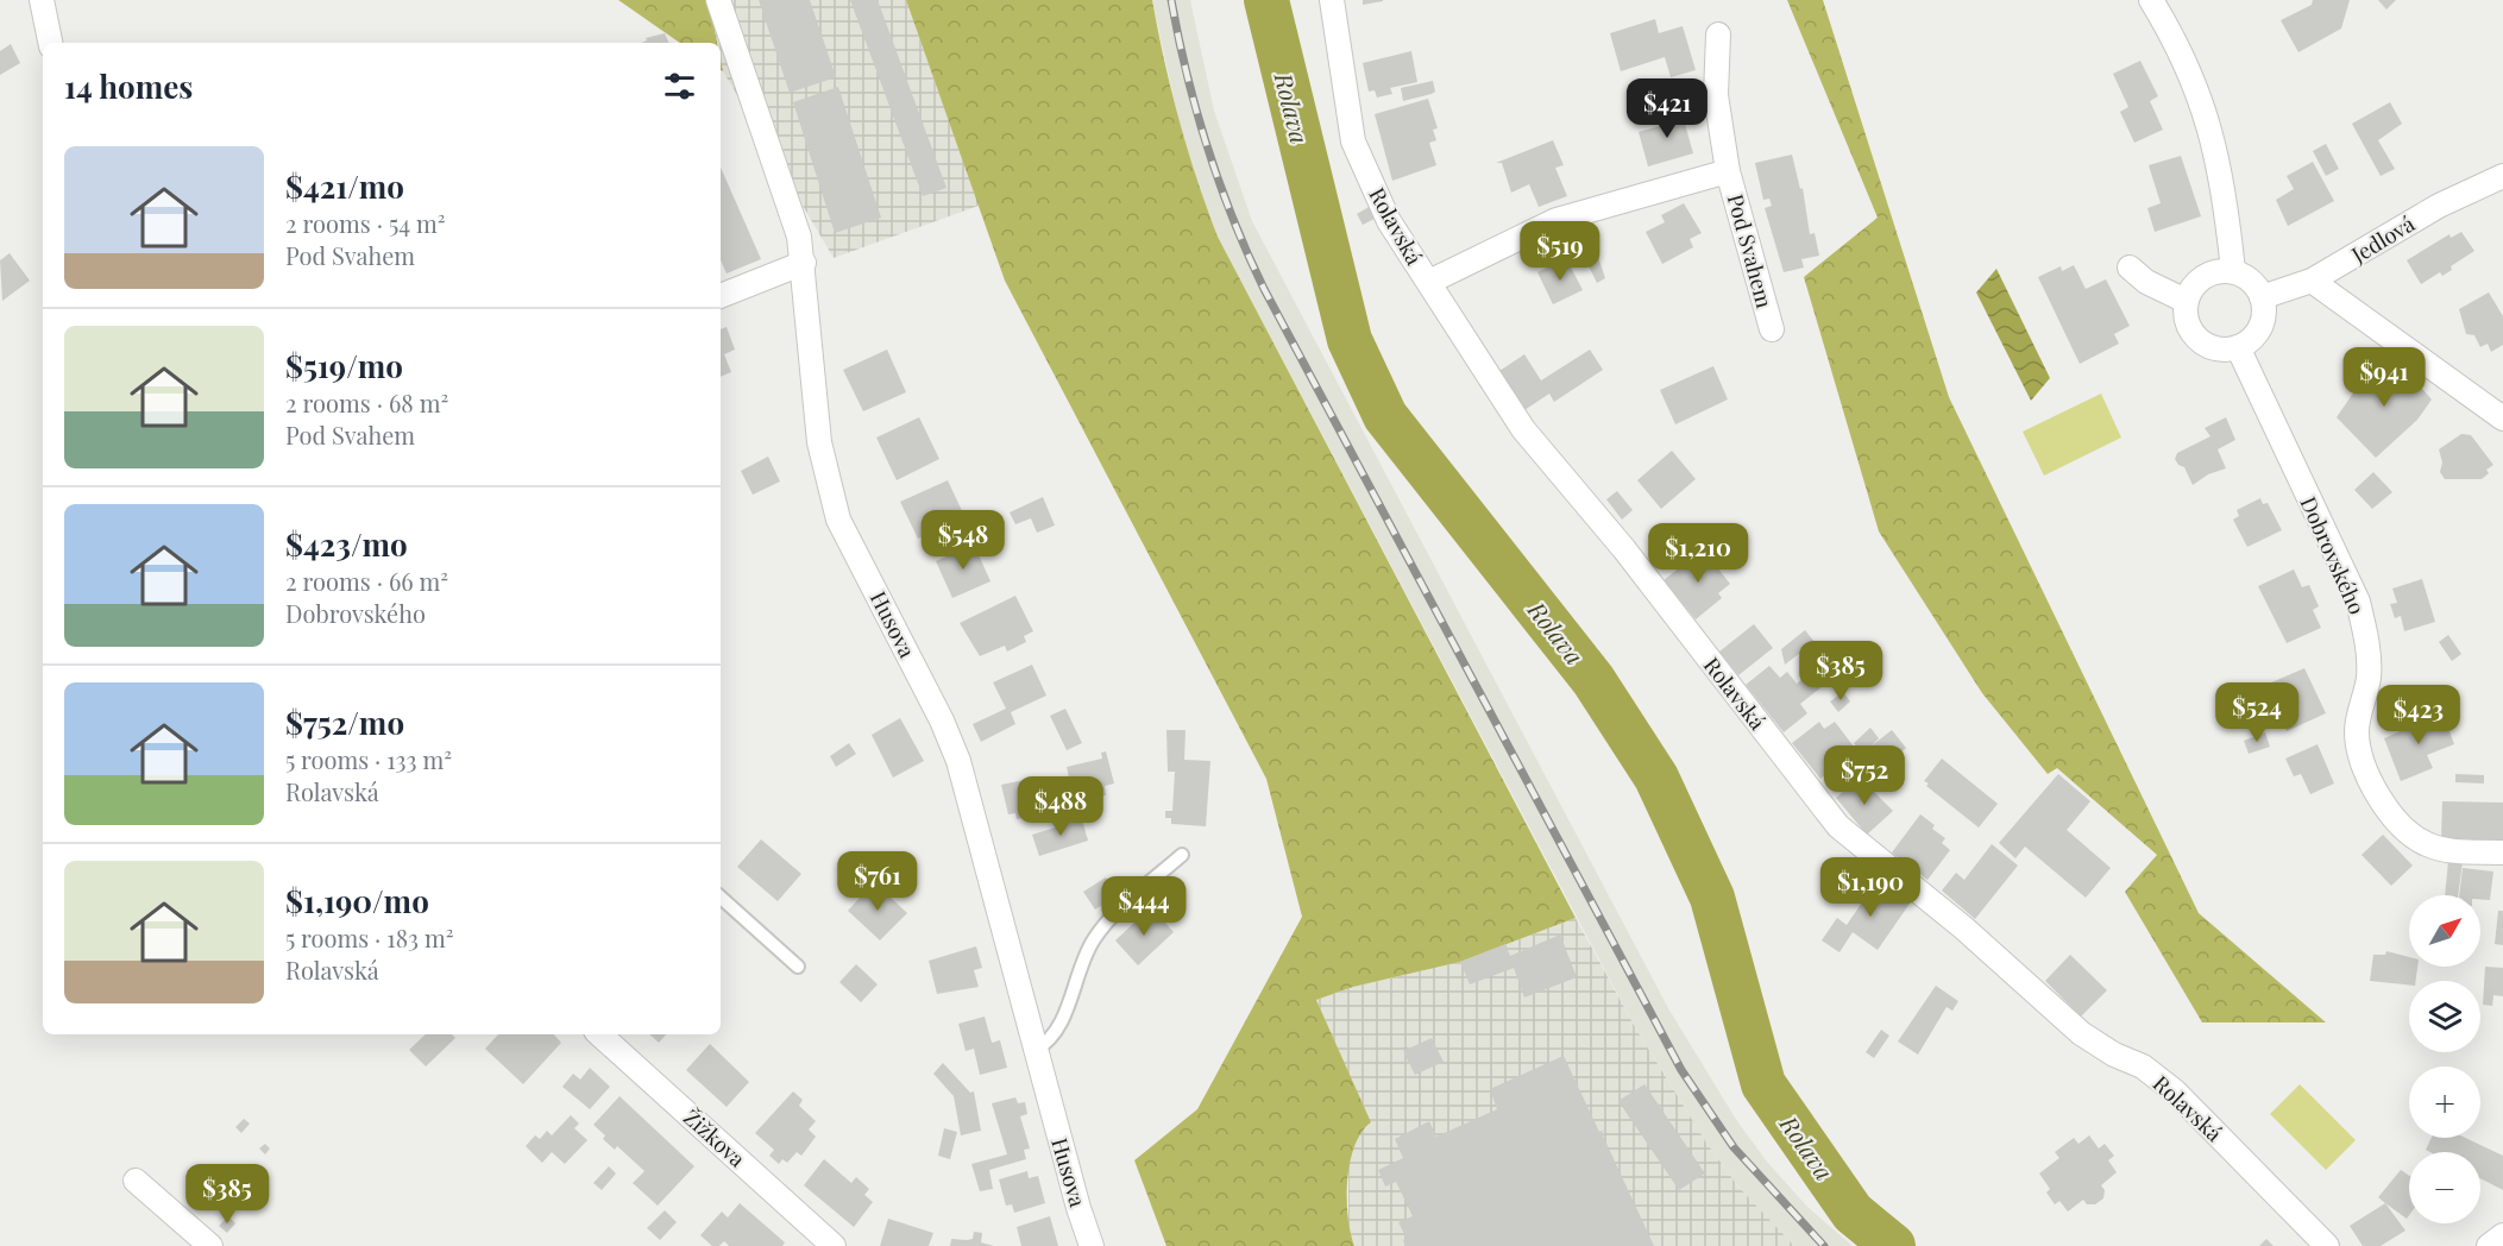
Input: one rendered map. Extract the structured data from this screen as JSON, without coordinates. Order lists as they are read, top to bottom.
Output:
{
  "streets": {
    "street": [
      "Rolavská",
      "Jedlová",
      "Pod Svahem",
      "Dobrovského",
      "Husova",
      "Žižkova"
    ]
  },
  "crossings": [
    ["Rolavská", "Pod Svahem"],
    ["Jedlová", "Dobrovského"]
  ],
  "water": ["Rolava"],
  "north": "top right",
  "page": {
    "heading": "14 homes",
    "price": [
      "$421",
      "$519",
      "$941",
      "$548",
      "$1,210",
      "$385",
      "$524",
      "$423",
      "$752",
      "$488",
      "$761",
      "$1,190",
      "$444",
      "$385"
    ],
    "list": [
      {
        "name": "$421/mo",
        "note": "2 rooms · 54 m² · Pod Svahem"
      },
      {
        "name": "$519/mo",
        "note": "2 rooms · 68 m² · Pod Svahem"
      },
      {
        "name": "$423/mo",
        "note": "2 rooms · 66 m² · Dobrovského"
      },
      {
        "name": "$752/mo",
        "note": "5 rooms · 133 m² · Rolavská"
      },
      {
        "name": "$1,190/mo",
        "note": "5 rooms · 183 m² · Rolavská"
      }
    ],
    "map_buttons": ["+", "−"]
  }
}
